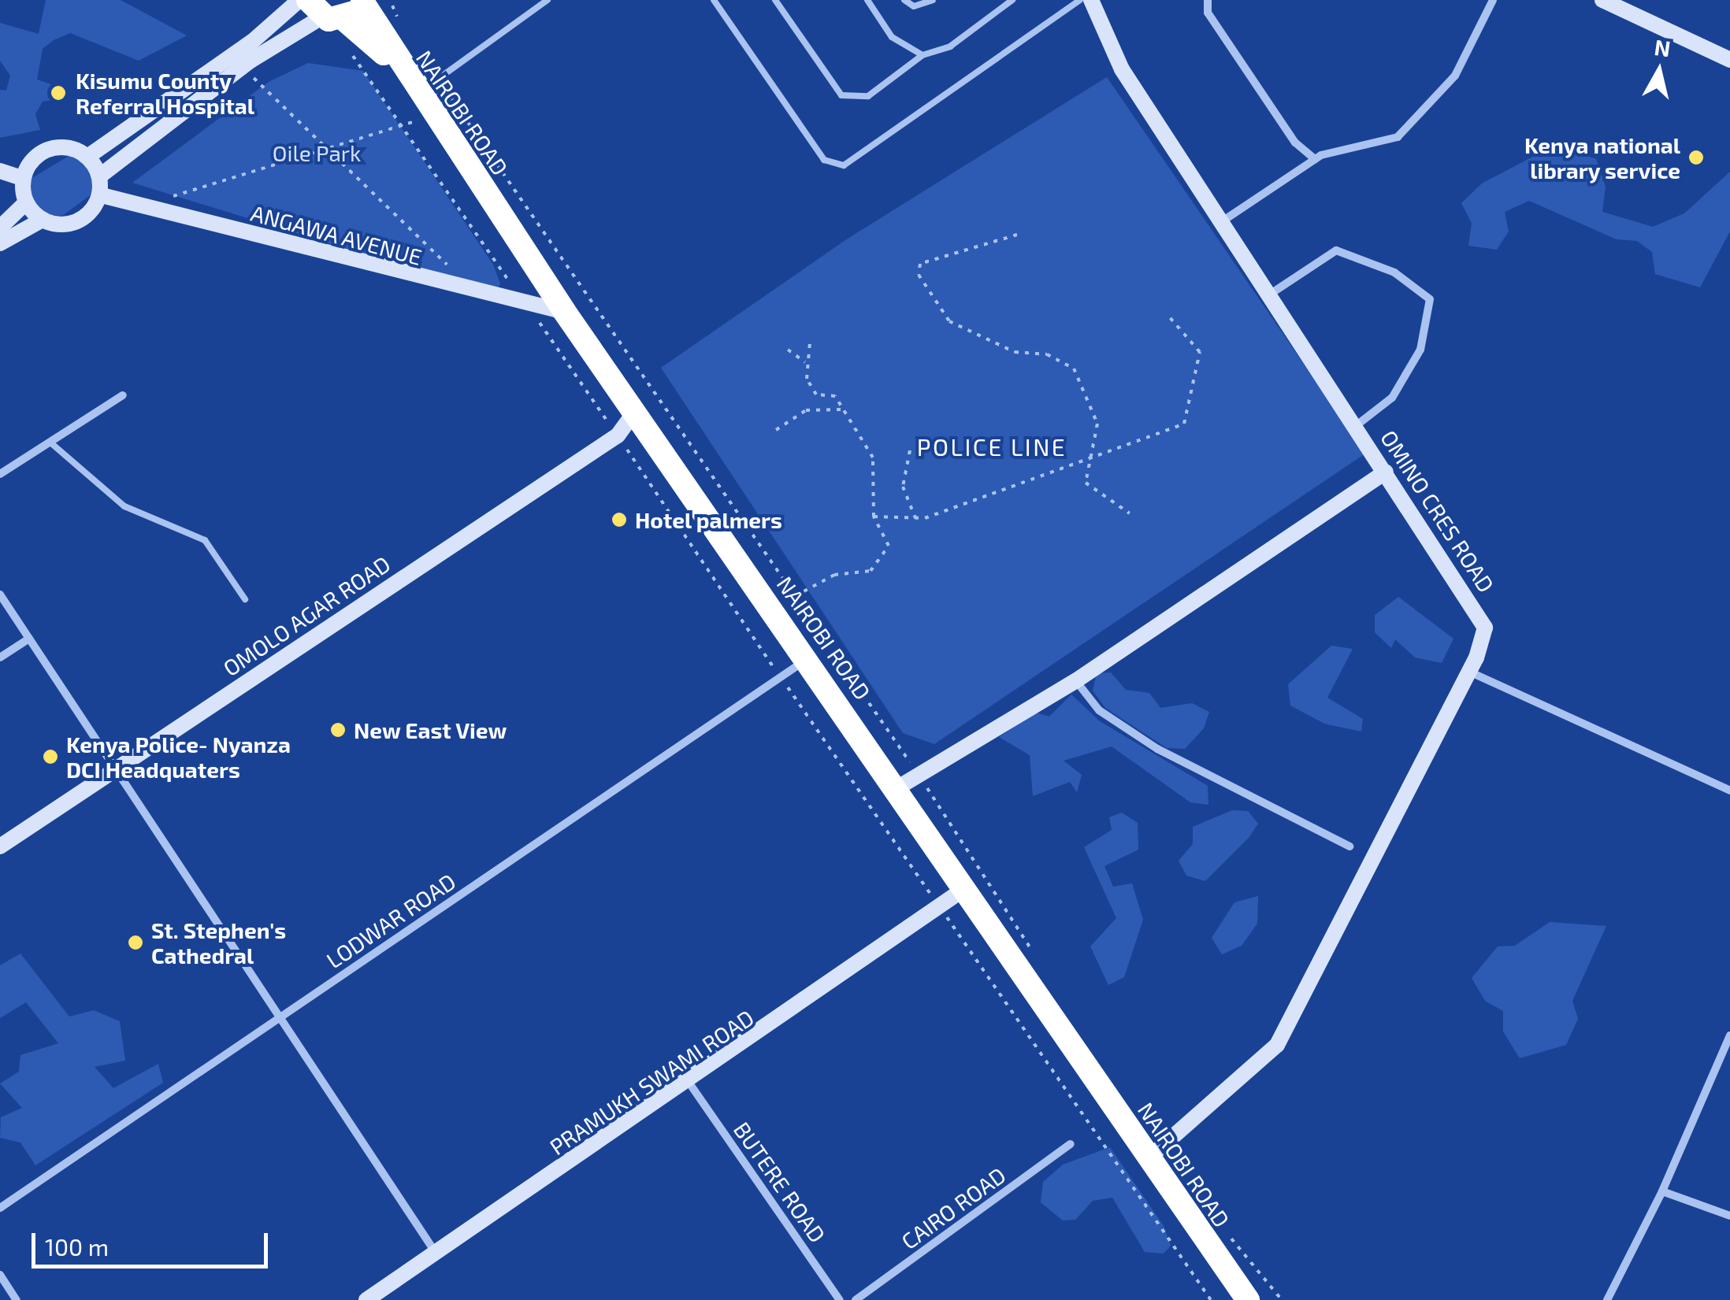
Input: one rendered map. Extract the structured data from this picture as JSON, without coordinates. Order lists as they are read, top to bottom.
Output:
{
  "streets": {
    "highway": ["NAIROBI ROAD"],
    "main road": [
      "ANGAWA AVENUE",
      "OMINO CRES ROAD",
      "OMOLO AGAR ROAD",
      "PRAMUKH SWAMI ROAD"
    ],
    "street": ["LODWAR ROAD", "BUTERE ROAD", "CAIRO ROAD"]
  },
  "crossings": [
    ["NAIROBI ROAD", "ANGAWA AVENUE"],
    ["NAIROBI ROAD", "OMINO CRES ROAD"],
    ["NAIROBI ROAD", "OMOLO AGAR ROAD"],
    ["NAIROBI ROAD", "LODWAR ROAD"],
    ["NAIROBI ROAD", "PRAMUKH SWAMI ROAD"],
    ["PRAMUKH SWAMI ROAD", "BUTERE ROAD"]
  ],
  "districts": ["POLICE LINE"],
  "parks": ["Oile Park"],
  "places": [
    "Kisumu County Referral Hospital",
    "Kenya national library service",
    "Hotel palmers",
    "New East View",
    "Kenya Police- Nyanza DCI Headquaters",
    "St. Stephen's Cathedral"
  ],
  "scale_bar": "100 m",
  "north": "top"
}
